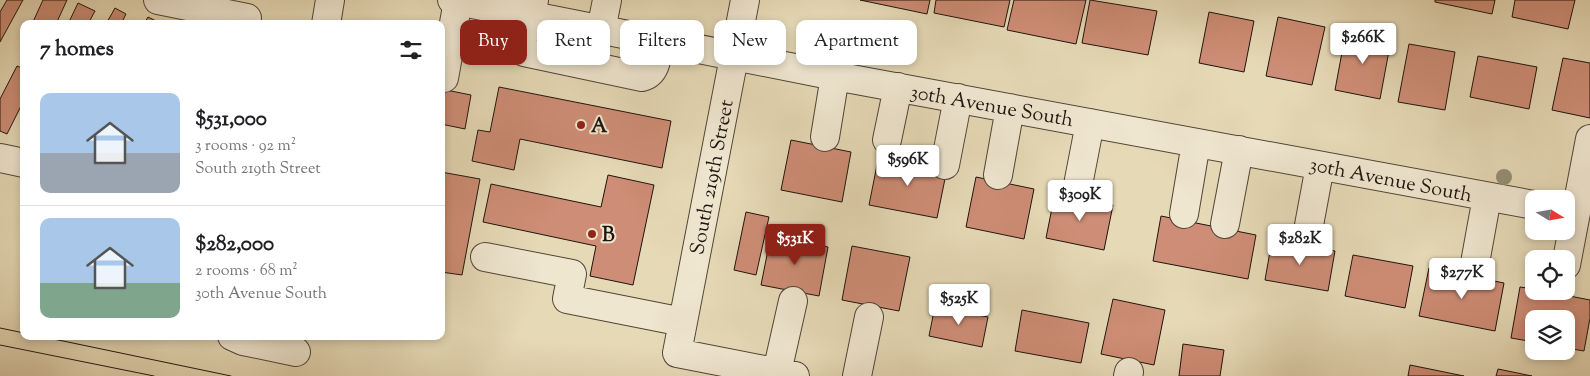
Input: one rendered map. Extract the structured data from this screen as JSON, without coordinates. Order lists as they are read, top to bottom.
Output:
{
  "streets": {
    "street": ["30th Avenue South", "South 219th Street"]
  },
  "places": ["A", "B"],
  "north": "right",
  "page": {
    "chip": [
      "Buy",
      "Rent",
      "Filters",
      "New",
      "Apartment"
    ],
    "heading": "7 homes",
    "price": [
      "$266K",
      "$596K",
      "$309K",
      "$531K",
      "$282K",
      "$277K",
      "$525K"
    ],
    "list": [
      {
        "name": "$531,000",
        "note": "3 rooms · 92 m² · South 219th Street"
      },
      {
        "name": "$282,000",
        "note": "2 rooms · 68 m² · 30th Avenue South"
      }
    ]
  }
}
